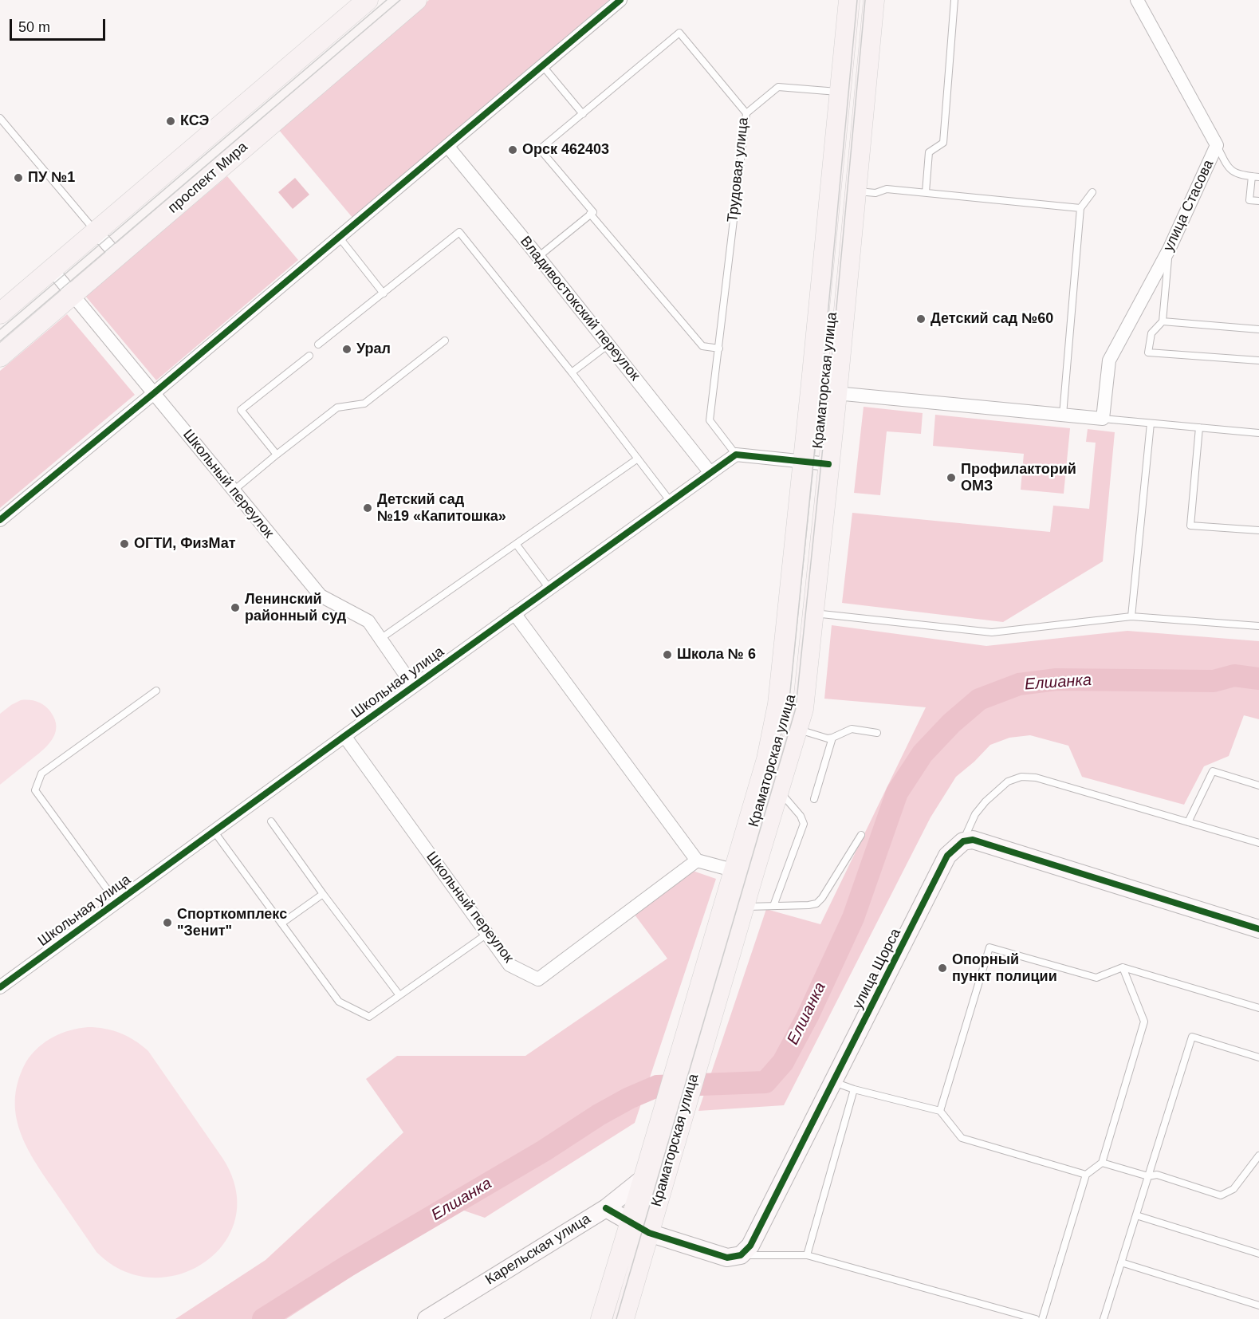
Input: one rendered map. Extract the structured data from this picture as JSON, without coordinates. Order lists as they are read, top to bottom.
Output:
{
  "streets": {
    "main road": ["проспект Мира", "Краматорская улица"],
    "street": [
      "улица Стасова",
      "Владивостокский переулок",
      "Школьный переулок",
      "Школьная улица",
      "улица Щорса",
      "Карельская улица"
    ],
    "lane": ["Трудовая улица"]
  },
  "crossings": [
    ["Трудовая улица", "Школьная улица"],
    ["проспект Мира", "Школьный переулок"],
    ["Владивостокский переулок", "Школьная улица"],
    ["Краматорская улица", "Карельская улица"],
    ["Школьный переулок", "Школьная улица"]
  ],
  "water": ["Елшанка"],
  "places": [
    "КСЭ",
    "Орск 462403",
    "ПУ №1",
    "Детский сад №60",
    "Урал",
    "Профилакторий ОМЗ",
    "Детский сад №19 «Капитошка»",
    "ОГТИ, ФизМат",
    "Ленинский районный суд",
    "Школа № 6",
    "Спорткомплекс \"Зенит\"",
    "Опорный пункт полиции"
  ],
  "scale_bar": "50 m"
}
